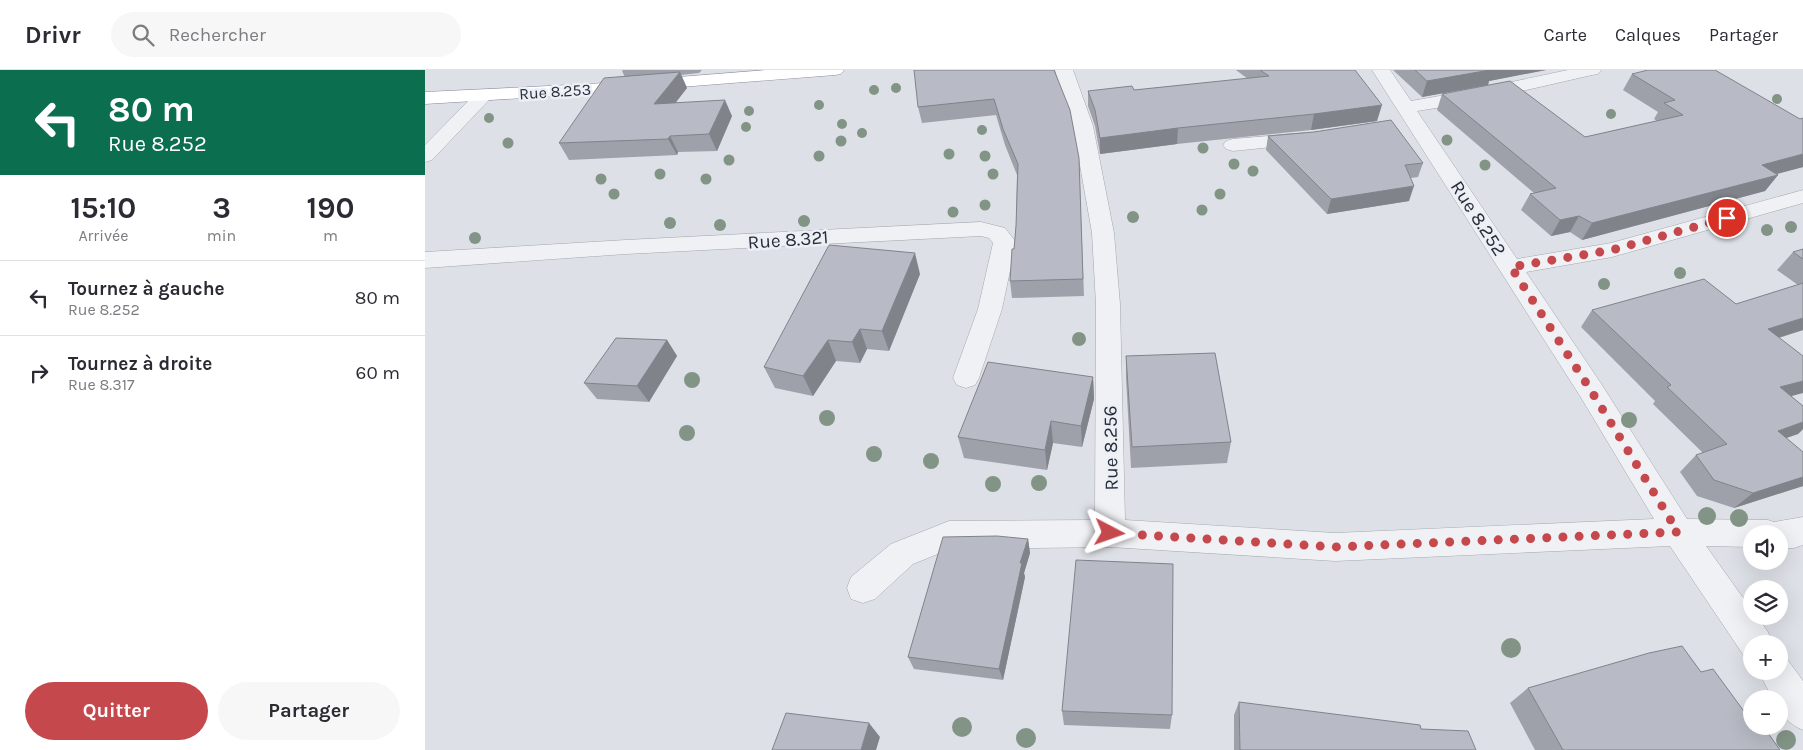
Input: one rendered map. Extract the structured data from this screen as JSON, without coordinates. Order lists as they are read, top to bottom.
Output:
{
  "streets": {
    "highway": ["Rue 8.253"],
    "street": ["Rue 8.252", "Rue 8.321", "Rue 8.256"]
  },
  "page": {
    "header": "Drivr",
    "search": "Rechercher",
    "nav": ["Carte", "Calques", "Partager"],
    "turn": ["80 m", "Rue 8.252"],
    "eta": [
      "15:10",
      "Arrivée",
      "3",
      "min",
      "190",
      "m"
    ],
    "list": [
      {
        "name": "Tournez à gauche",
        "note": "Rue 8.252",
        "value": "80 m"
      },
      {
        "name": "Tournez à droite",
        "note": "Rue 8.317",
        "value": "60 m"
      }
    ],
    "map_buttons": ["+", "−"],
    "buttons": ["Quitter", "Partager"]
  }
}
